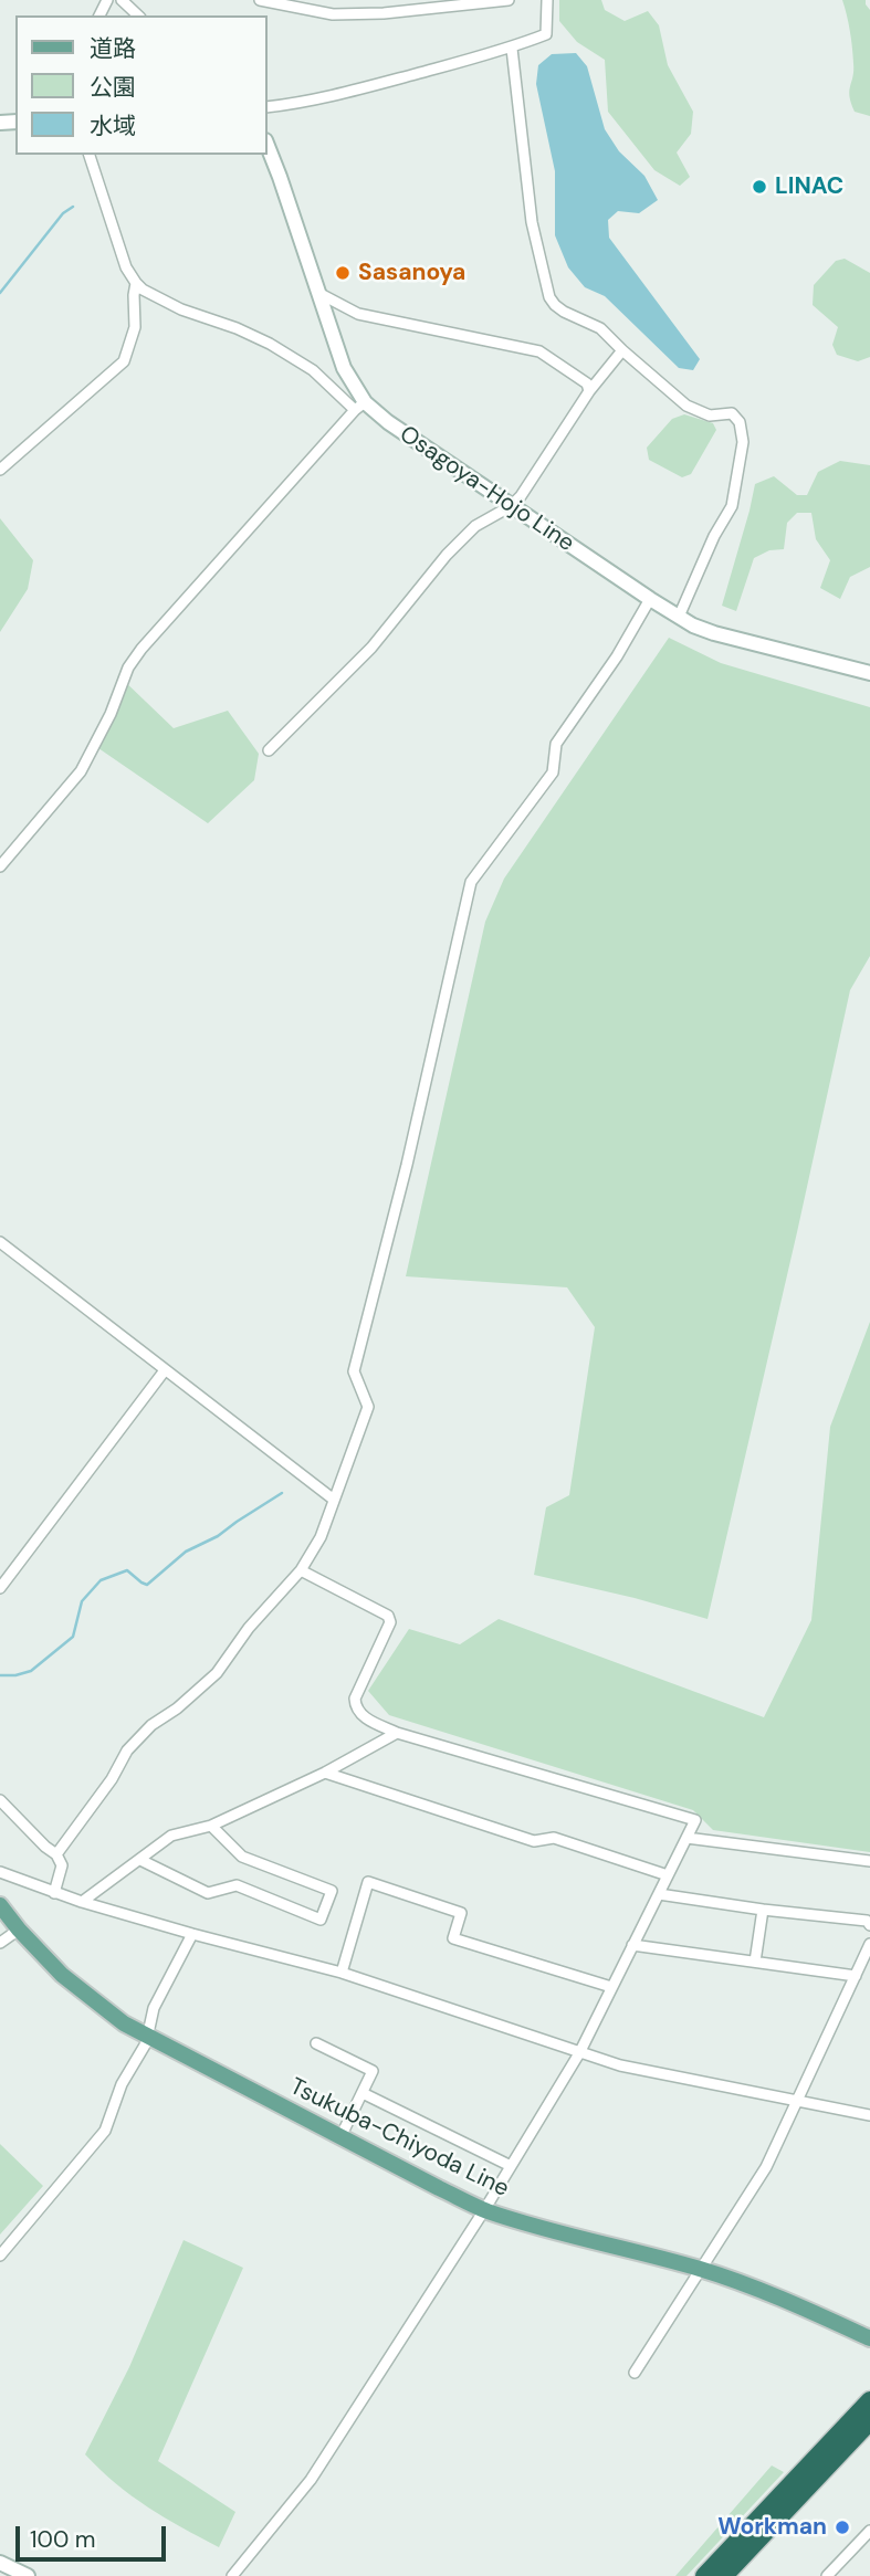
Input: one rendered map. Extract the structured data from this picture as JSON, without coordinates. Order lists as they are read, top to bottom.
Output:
{
  "streets": {
    "main road": ["Osagoya-Hojo Line", "Tsukuba-Chiyoda Line"]
  },
  "places": ["LINAC", "Sasanoya", "Workman"],
  "legend": ["道路", "公園", "水域"],
  "scale_bar": "100 m"
}
